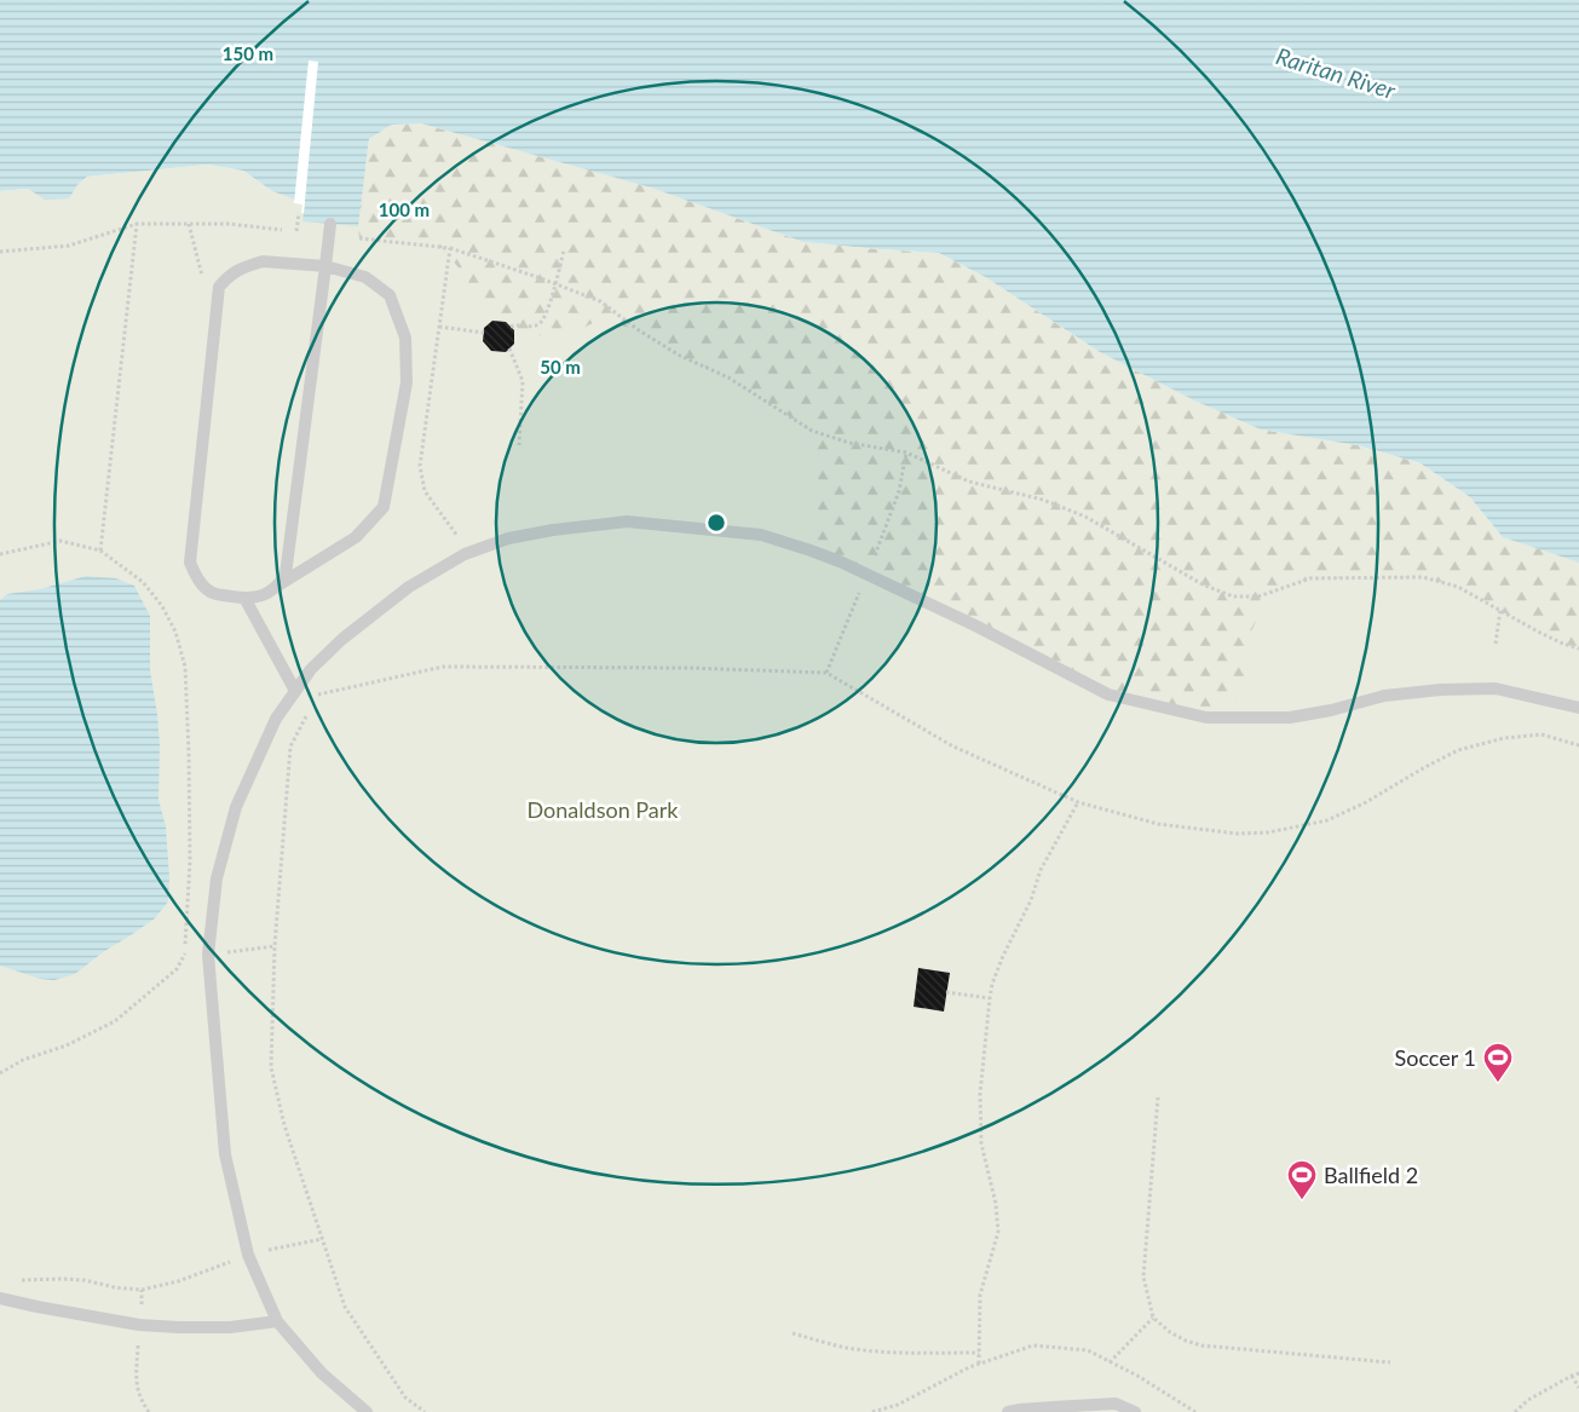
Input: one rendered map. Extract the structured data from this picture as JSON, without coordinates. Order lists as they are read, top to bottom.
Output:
{
  "water": ["Raritan River"],
  "parks": ["Donaldson Park"],
  "places": {
    "sports": ["Soccer 1", "Ballfield 2"]
  },
  "rings": ["150 m", "100 m", "50 m"]
}
